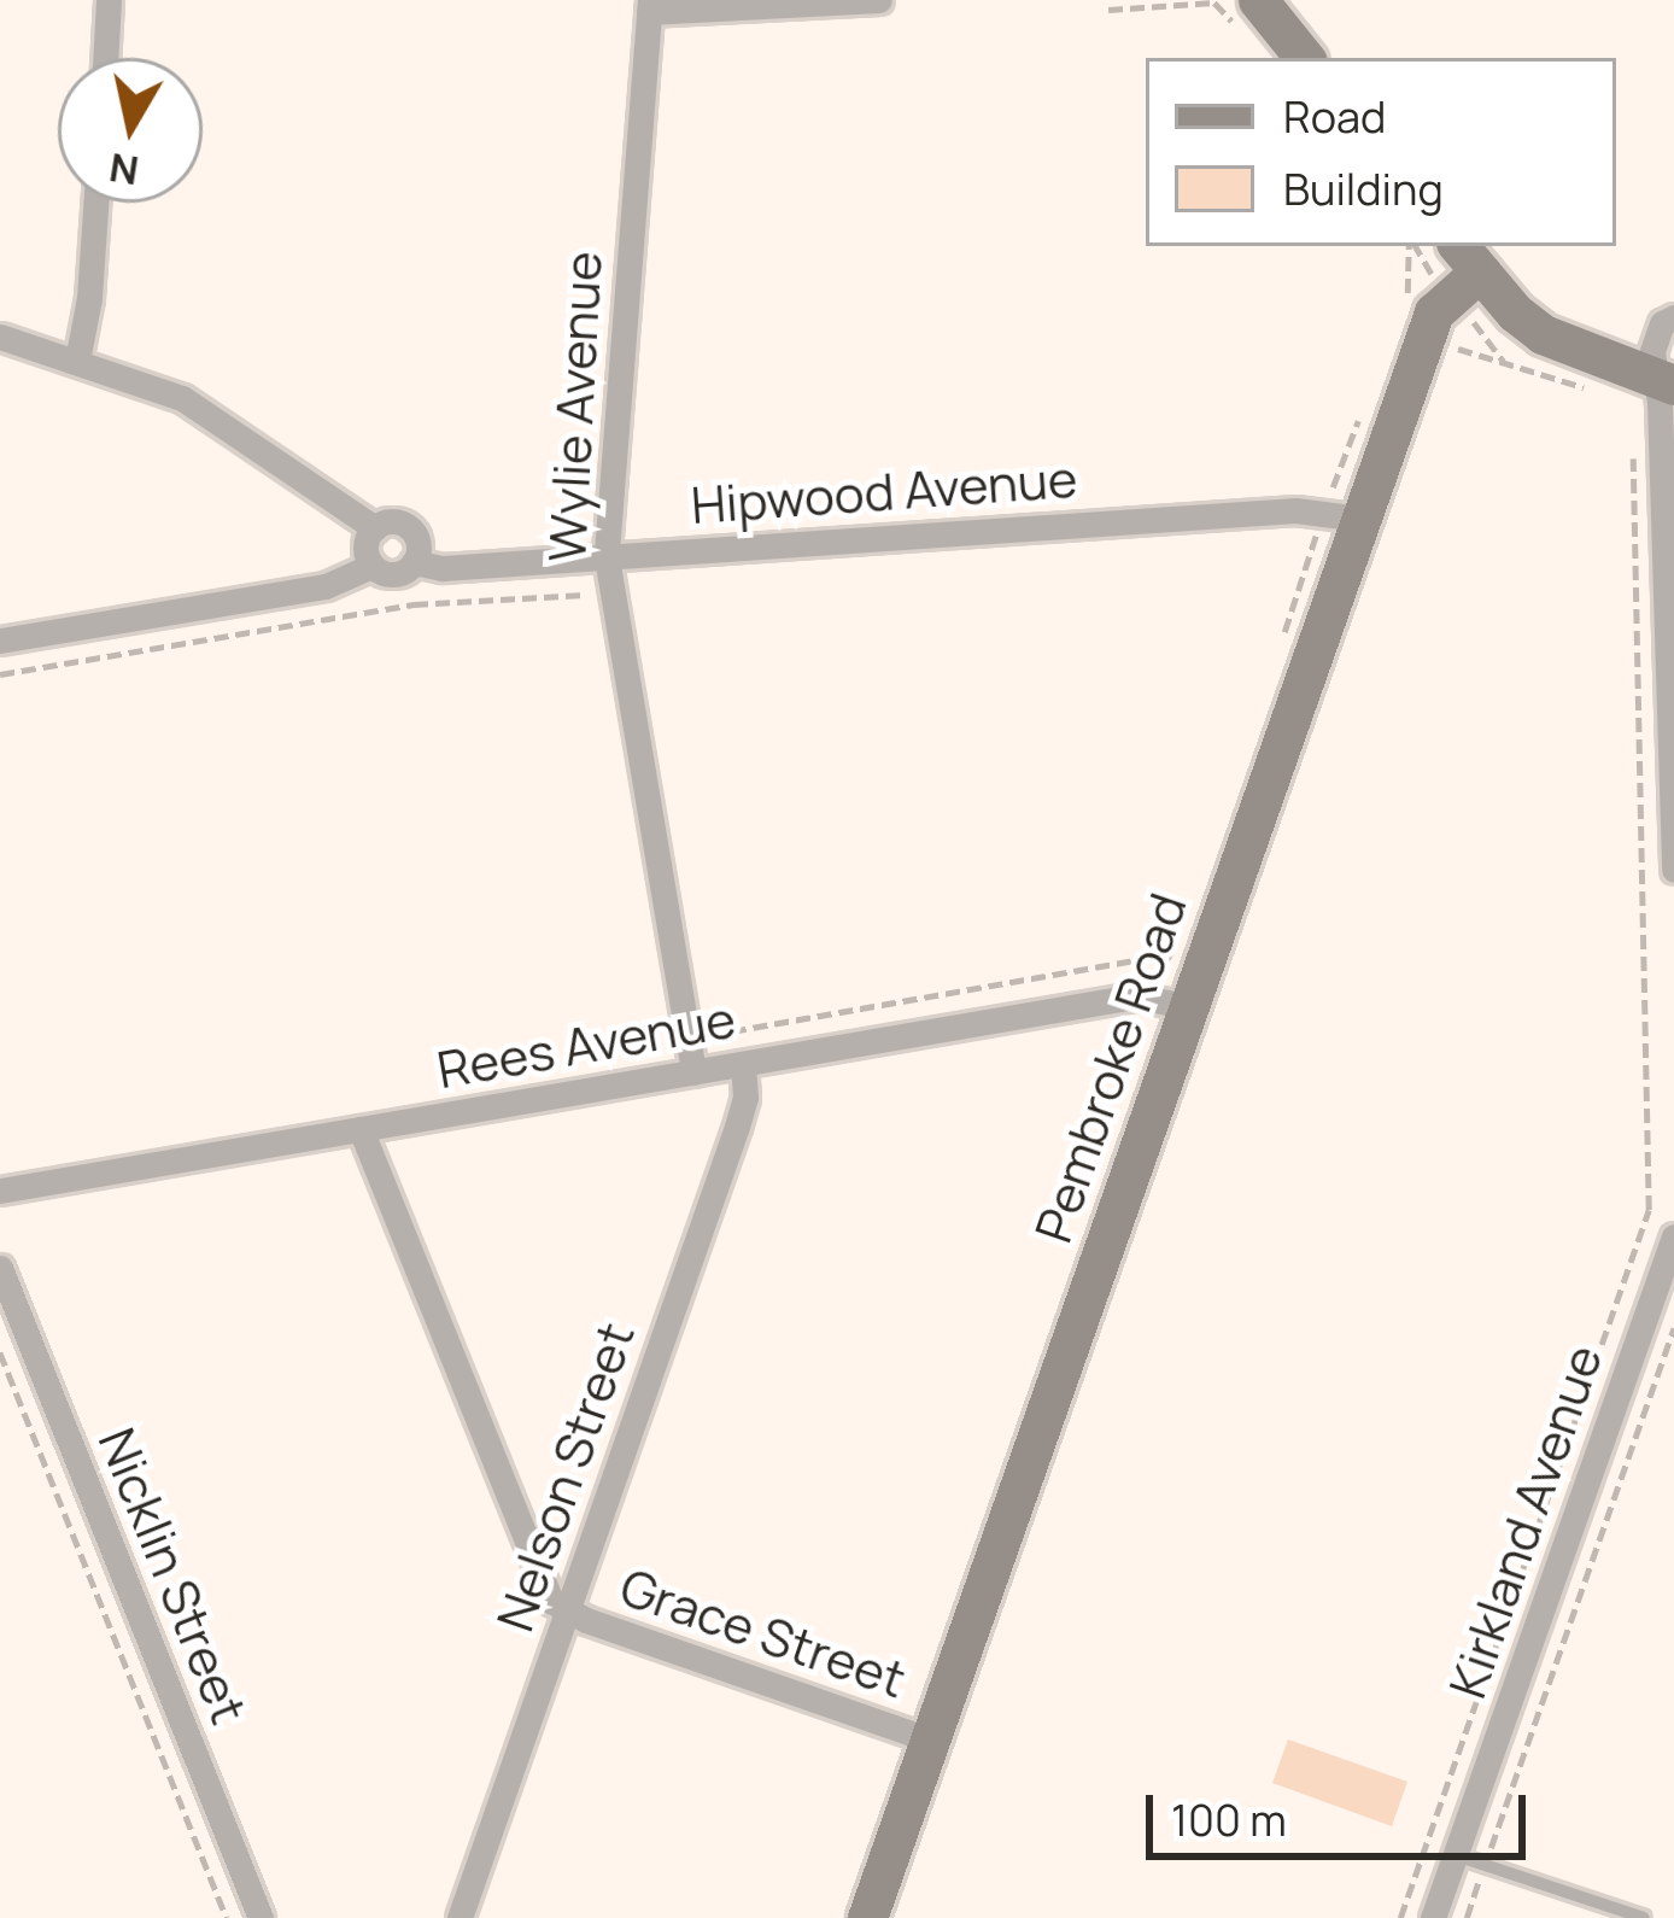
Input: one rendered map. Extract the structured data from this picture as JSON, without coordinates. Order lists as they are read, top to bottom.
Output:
{
  "streets": {
    "street": [
      "Wylie Avenue",
      "Hipwood Avenue",
      "Rees Avenue",
      "Pembroke Road",
      "Nelson Street",
      "Kirkland Avenue",
      "Nicklin Street",
      "Grace Street"
    ]
  },
  "crossings": [
    ["Wylie Avenue", "Hipwood Avenue"],
    ["Wylie Avenue", "Rees Avenue"],
    ["Hipwood Avenue", "Pembroke Road"],
    ["Rees Avenue", "Pembroke Road"],
    ["Rees Avenue", "Nelson Street"],
    ["Pembroke Road", "Grace Street"],
    ["Nelson Street", "Grace Street"]
  ],
  "legend": ["Road", "Building"],
  "scale_bar": "100 m",
  "north": "bottom"
}
